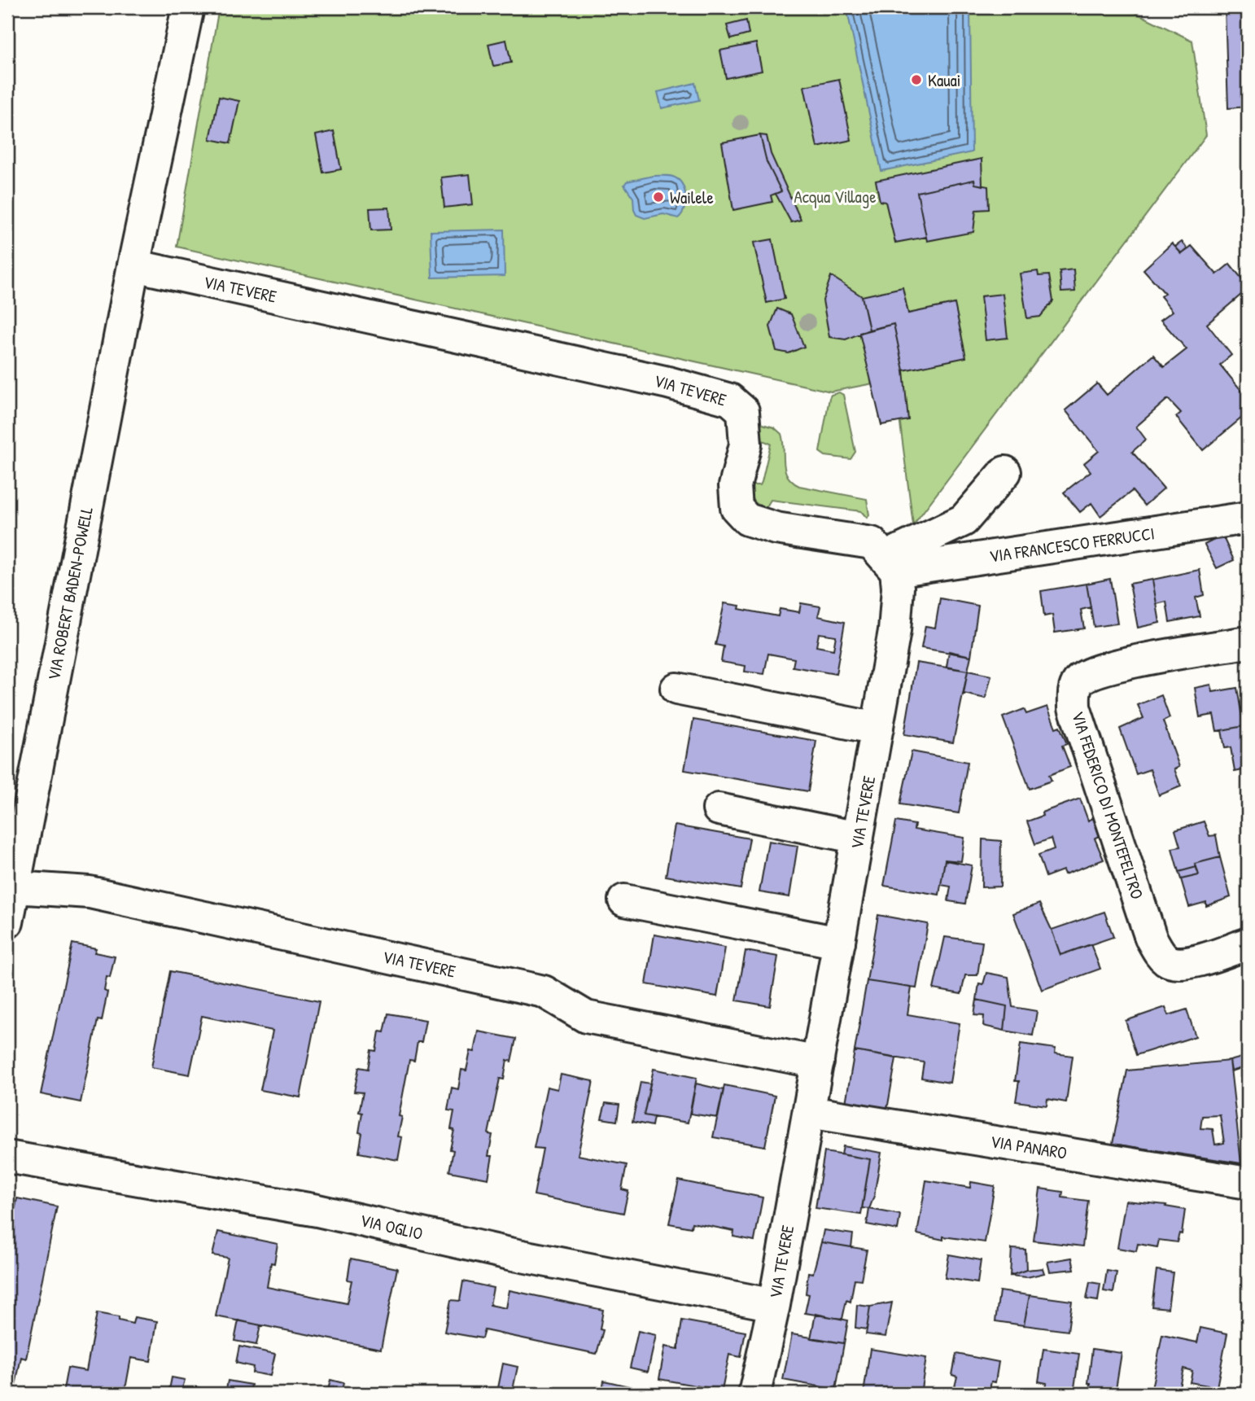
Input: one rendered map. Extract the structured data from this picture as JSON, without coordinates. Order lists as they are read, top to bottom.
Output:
{
  "streets": {
    "street": [
      "VIA TEVERE",
      "VIA FRANCESCO FERRUCCI",
      "VIA ROBERT BADEN-POWELL",
      "VIA FEDERICO DI MONTEFELTRO",
      "VIA PANARO",
      "VIA OGLIO"
    ]
  },
  "crossings": [
    ["VIA TEVERE", "VIA FRANCESCO FERRUCCI"],
    ["VIA TEVERE", "VIA ROBERT BADEN-POWELL"],
    ["VIA TEVERE", "VIA PANARO"],
    ["VIA TEVERE", "VIA OGLIO"]
  ],
  "parks": ["Acqua Village"],
  "places": ["Kauai", "Wailele"]
}
